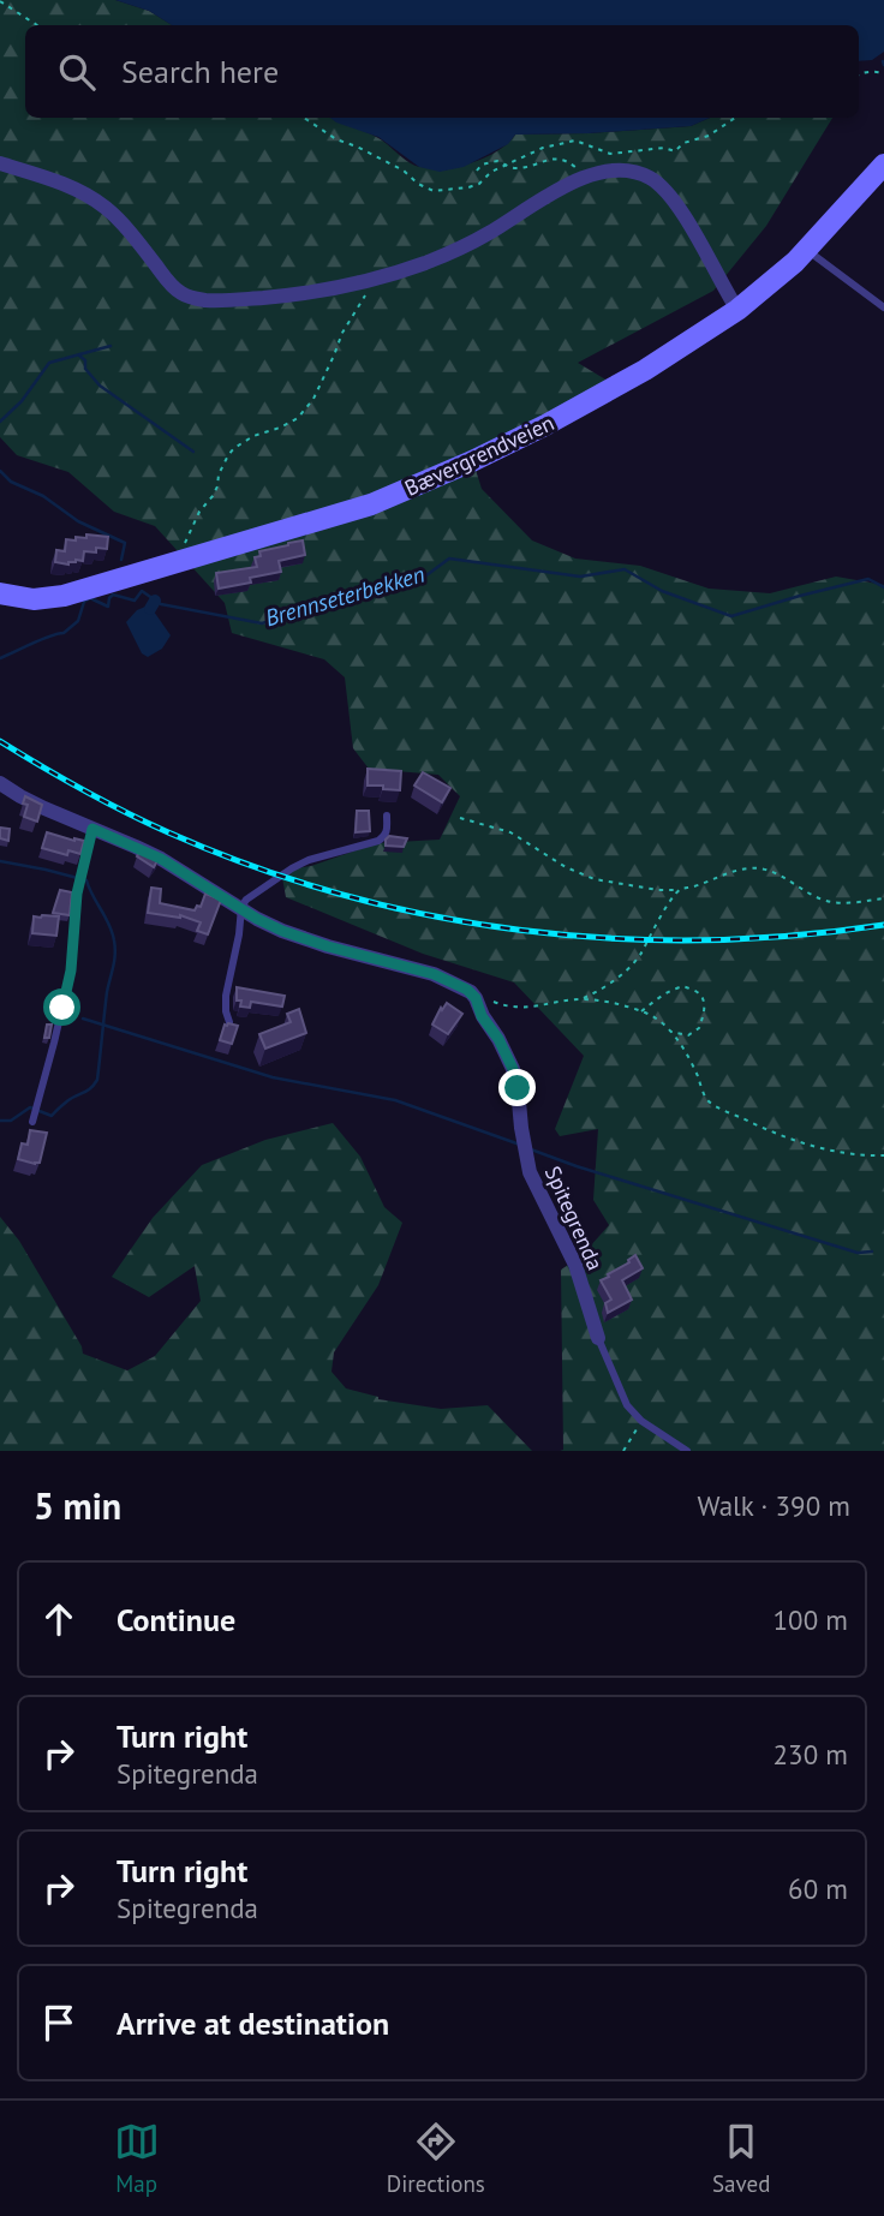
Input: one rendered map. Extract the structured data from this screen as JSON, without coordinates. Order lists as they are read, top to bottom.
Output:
{
  "streets": {
    "main road": ["Bævergrendveien"],
    "street": ["Spitegrenda"]
  },
  "water": ["Brennseterbekken"],
  "page": {
    "search": "Search here",
    "heading": ["5 min", "Walk · 390 m"],
    "list": [
      ["Continue", "100 m"],
      ["Turn right", "Spitegrenda", "230 m"],
      ["Turn right", "Spitegrenda", "60 m"],
      "Arrive at destination"
    ],
    "nav": ["Map", "Directions", "Saved"]
  }
}
